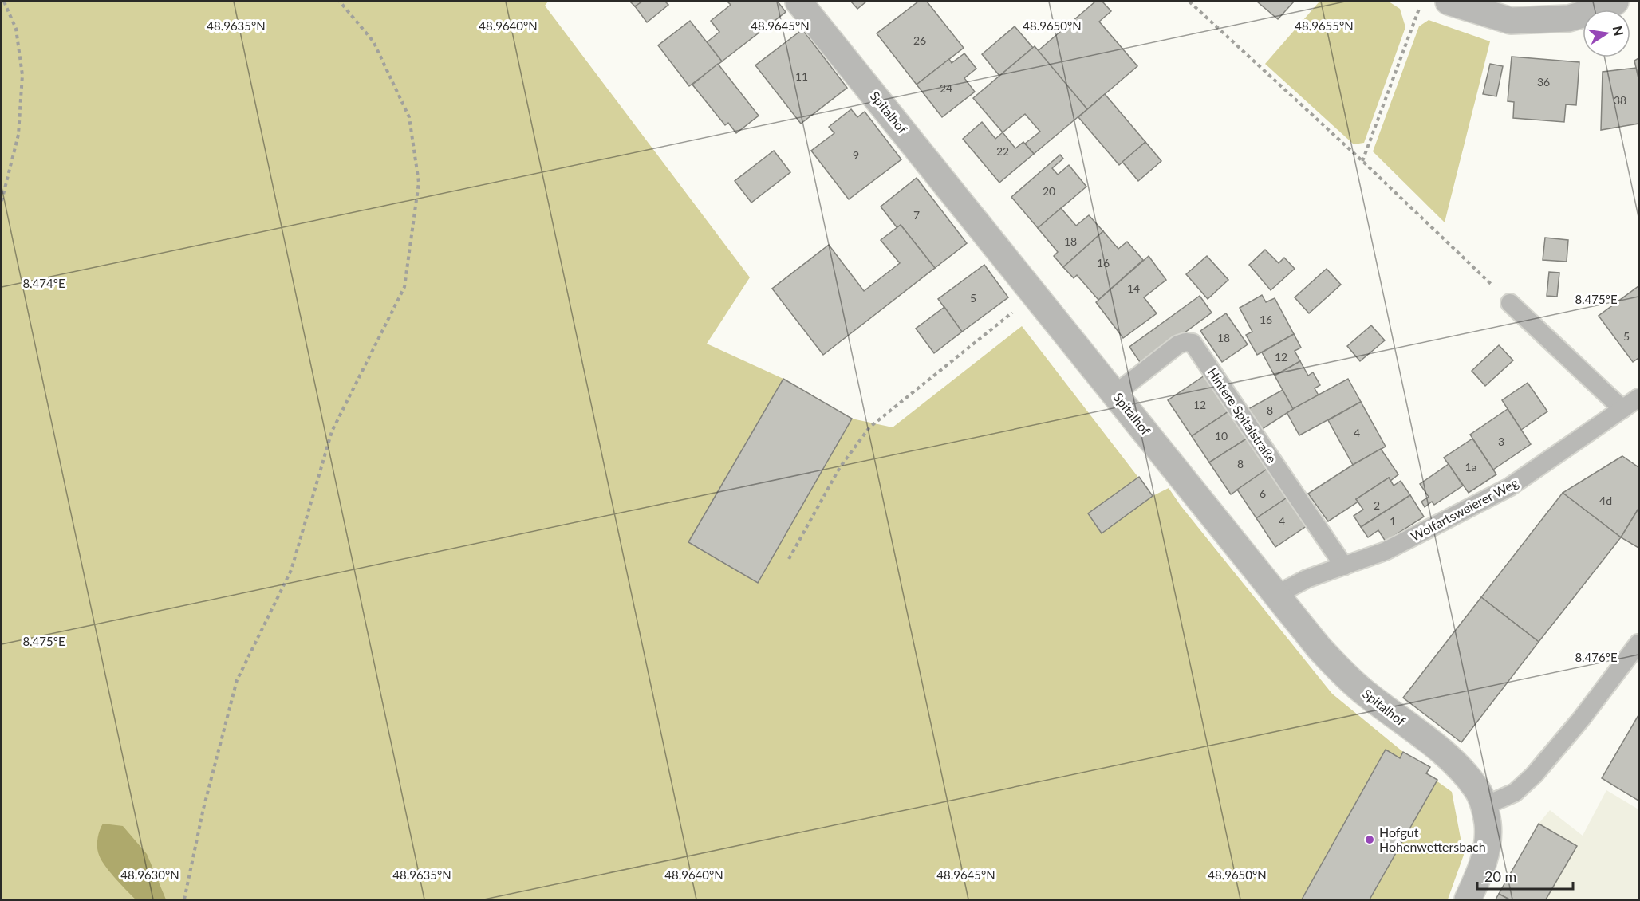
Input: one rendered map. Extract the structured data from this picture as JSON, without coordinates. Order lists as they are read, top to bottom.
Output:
{
  "streets": {
    "street": ["Spitalhof"],
    "lane": ["Hintere Spitalstraße", "Wolfartsweierer Weg"]
  },
  "crossings": [
    ["Spitalhof", "Hintere Spitalstraße"],
    ["Spitalhof", "Wolfartsweierer Weg"],
    ["Hintere Spitalstraße", "Wolfartsweierer Weg"]
  ],
  "places": ["Hofgut Hohenwettersbach"],
  "house_numbers": [
    "26",
    "11",
    "36",
    "24",
    "38",
    "22",
    "9",
    "20",
    "7",
    "18",
    "16",
    "14",
    "5",
    "16",
    "5",
    "18",
    "12",
    "12",
    "8",
    "4",
    "10",
    "3",
    "8",
    "1a",
    "6",
    "4d",
    "2",
    "4",
    "1"
  ],
  "scale_bar": "20 m",
  "north": "right",
  "coordinates": [
    "48.9635°N",
    "48.9640°N",
    "48.9645°N",
    "48.9650°N",
    "48.9655°N",
    "8.474°E",
    "8.475°E",
    "8.476°E",
    "48.9630°N"
  ]
}
